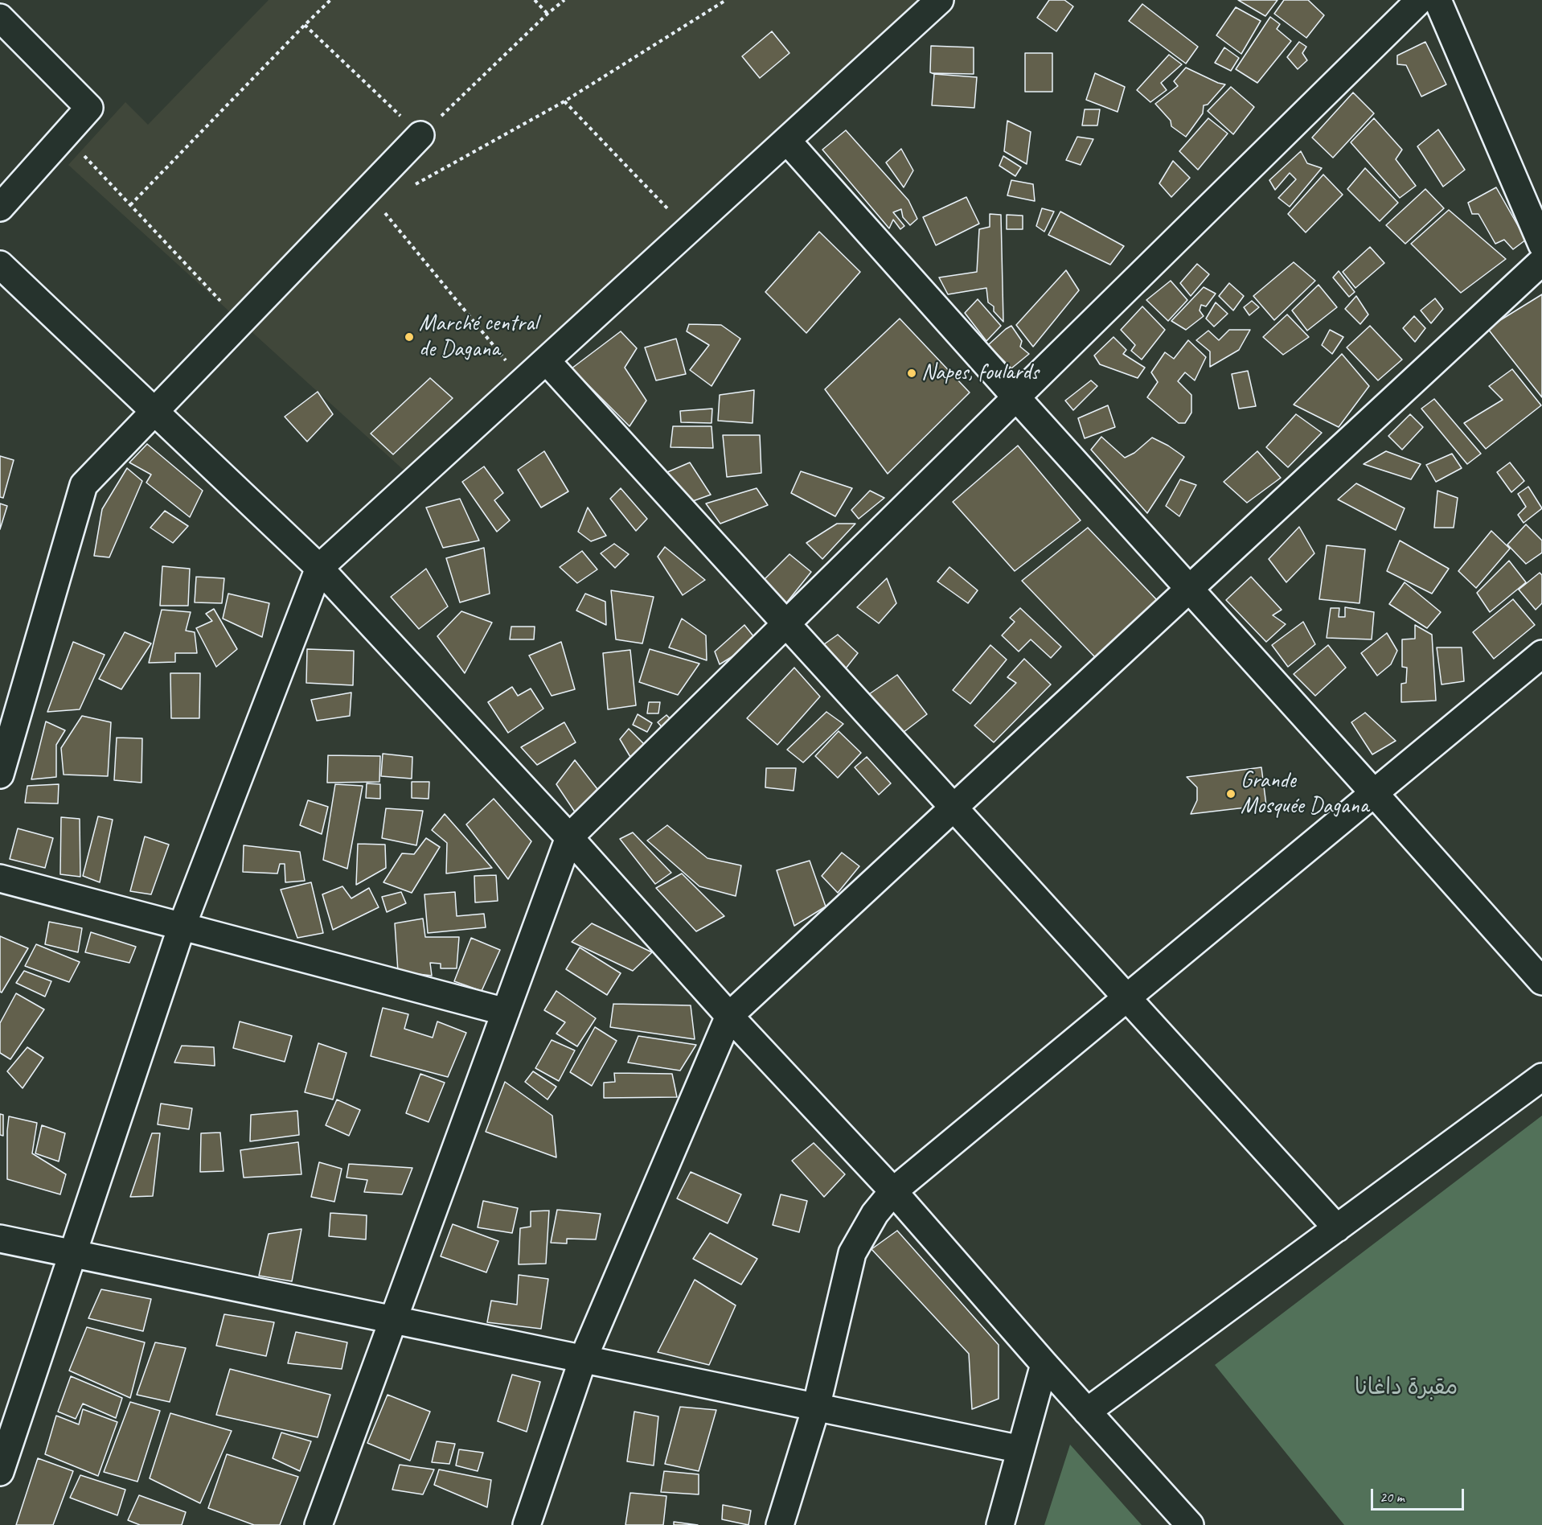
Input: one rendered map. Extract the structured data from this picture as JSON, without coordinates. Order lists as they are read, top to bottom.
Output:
{
  "parks": ["مقبرة داغانا"],
  "places": ["Marché central de Dagana", "Napes, foulards", "Grande Mosquée Dagana"],
  "scale_bar": "20 m"
}
